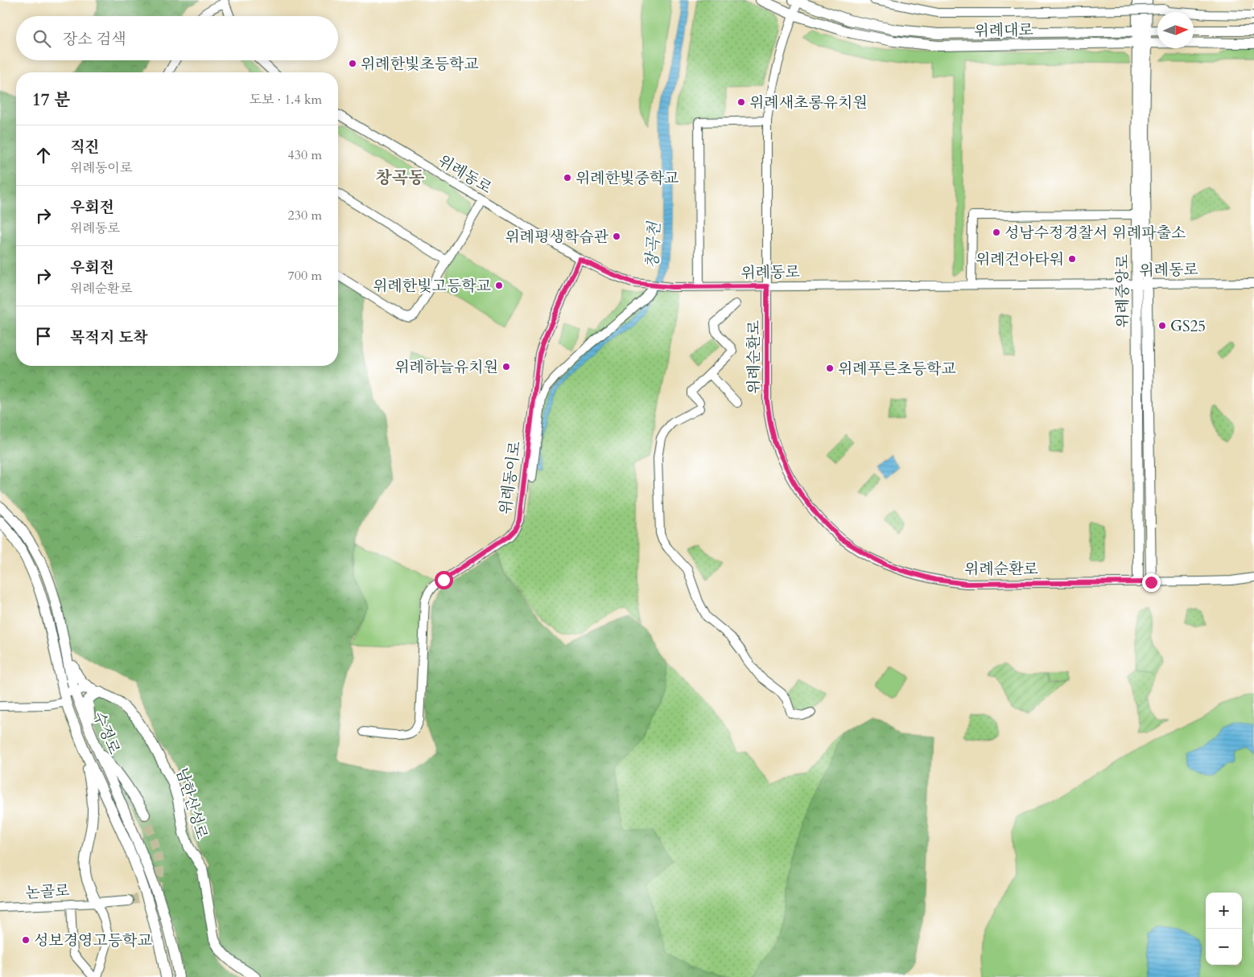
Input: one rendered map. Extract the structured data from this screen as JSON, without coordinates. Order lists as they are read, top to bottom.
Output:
{
  "streets": {
    "main road": [
      "위례대로",
      "위례중앙로",
      "수정로",
      "남한산성로"
    ],
    "street": [
      "위례동로",
      "위례순환로",
      "위례동이로",
      "논골로"
    ]
  },
  "crossings": [
    ["위례대로", "위례중앙로"],
    ["위례대로", "위례순환로"],
    ["위례동로", "위례중앙로"],
    ["위례동로", "위례순환로"],
    ["위례동로", "위례동이로"],
    ["위례중앙로", "위례순환로"],
    ["수정로", "남한산성로"]
  ],
  "districts": ["창곡동"],
  "water": ["창곡천"],
  "places": [
    "위례한빛초등학교",
    "위례새초롱유치원",
    "위례한빛중학교",
    "성남수정경찰서 위례파출소",
    "위례평생학습관",
    "위례건아타워",
    "위례한빛고등학교",
    "GS25",
    "위례하늘유치원",
    "위례푸른초등학교",
    "성보경영고등학교"
  ],
  "north": "right",
  "page": {
    "search": "장소 검색",
    "heading": ["17 분", "도보 · 1.4 km"],
    "list": [
      ["직진", "위례동이로", "430 m"],
      ["우회전", "위례동로", "230 m"],
      ["우회전", "위례순환로", "700 m"],
      "목적지 도착"
    ],
    "map_buttons": ["+", "−"]
  }
}
